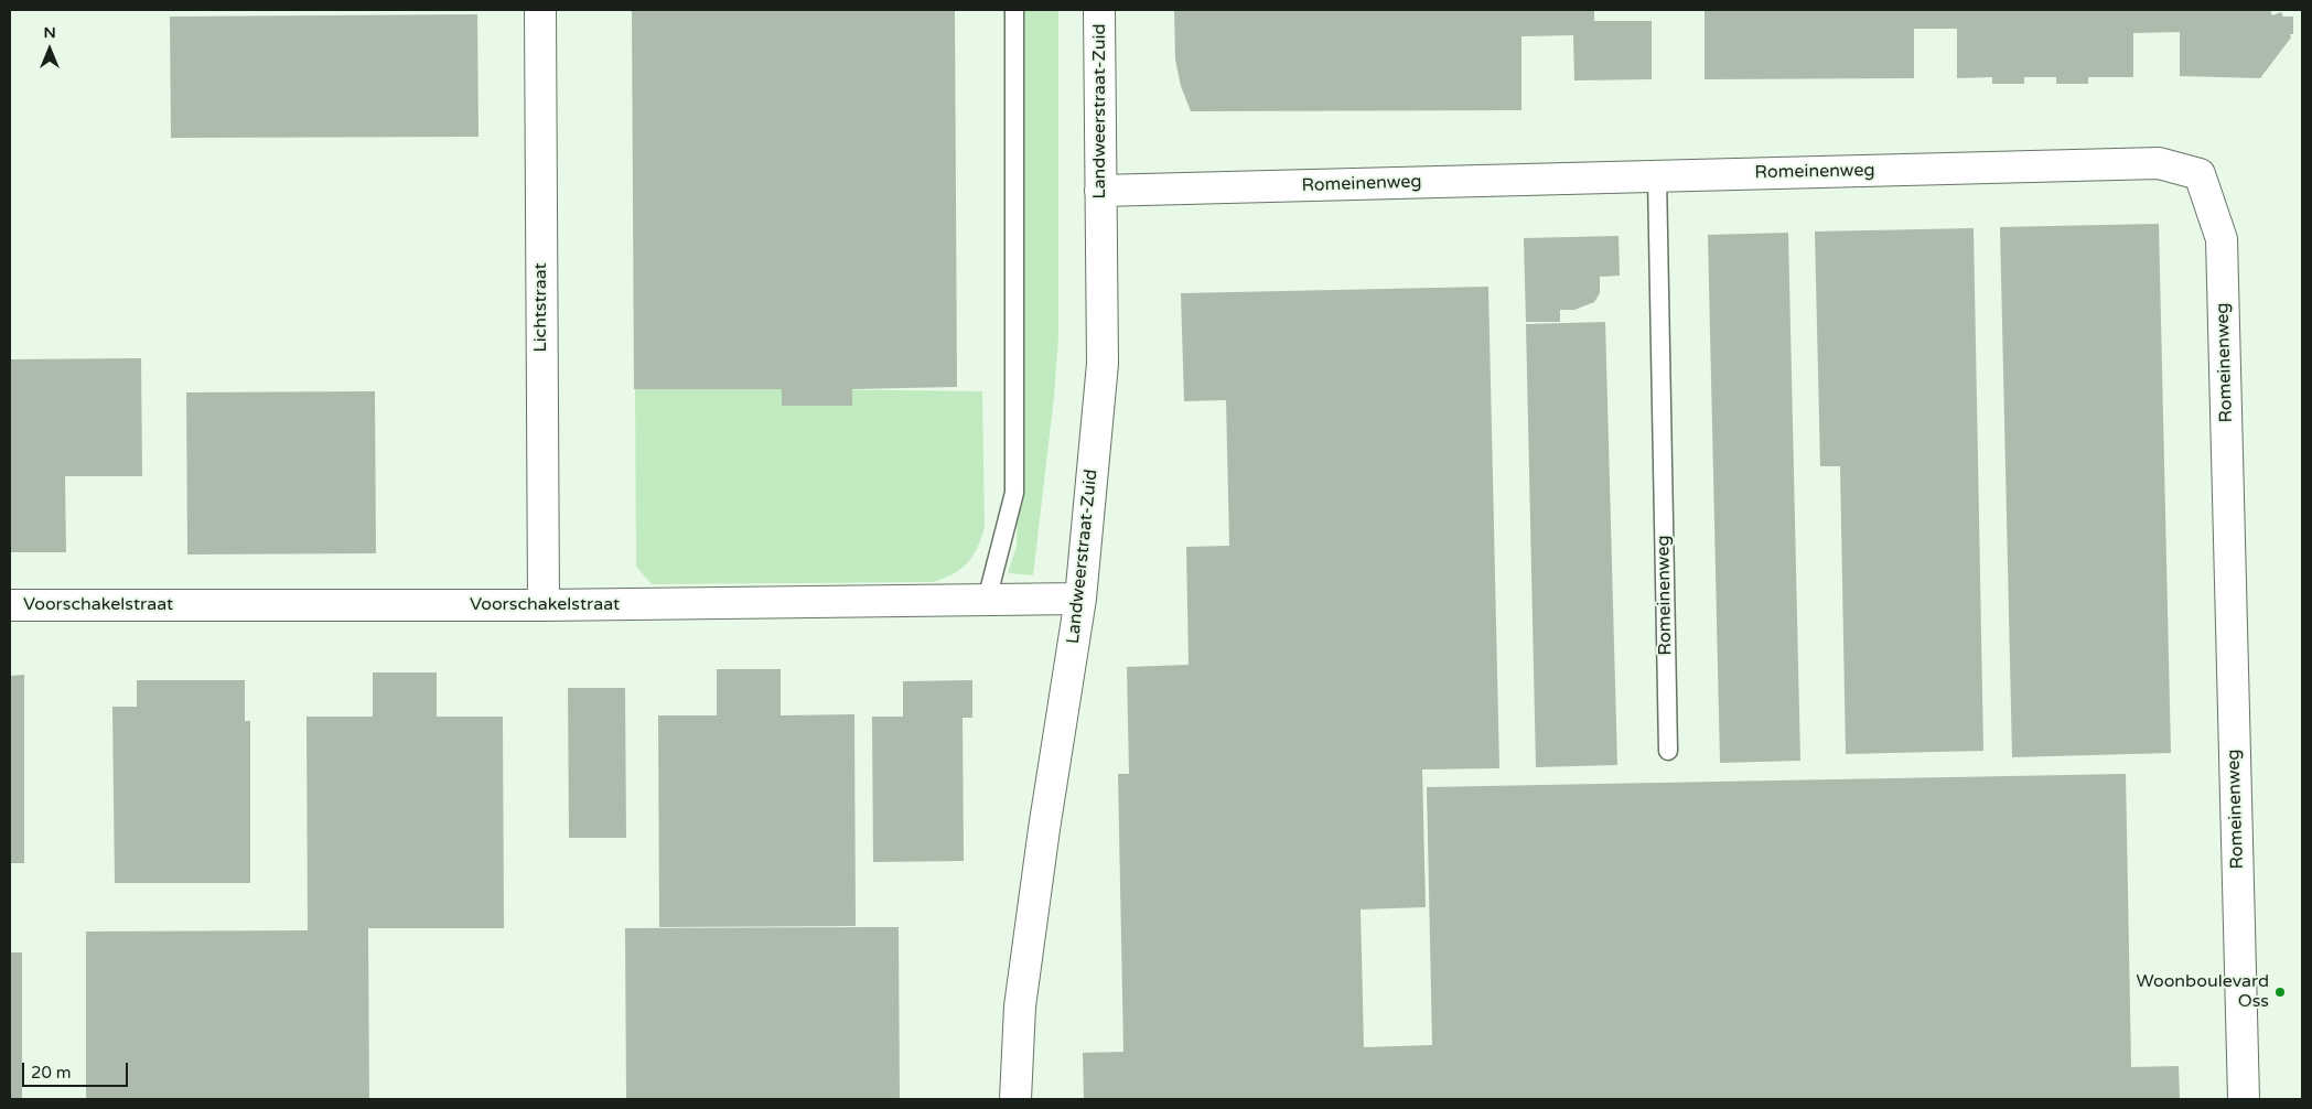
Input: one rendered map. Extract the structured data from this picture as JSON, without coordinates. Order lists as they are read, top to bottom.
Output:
{
  "streets": {
    "street": [
      "Landweerstraat-Zuid",
      "Romeinenweg",
      "Lichtstraat",
      "Voorschakelstraat"
    ]
  },
  "crossings": [
    ["Landweerstraat-Zuid", "Romeinenweg"],
    ["Landweerstraat-Zuid", "Voorschakelstraat"],
    ["Lichtstraat", "Voorschakelstraat"]
  ],
  "places": ["Woonboulevard Oss"],
  "scale_bar": "20 m",
  "north": "top"
}
